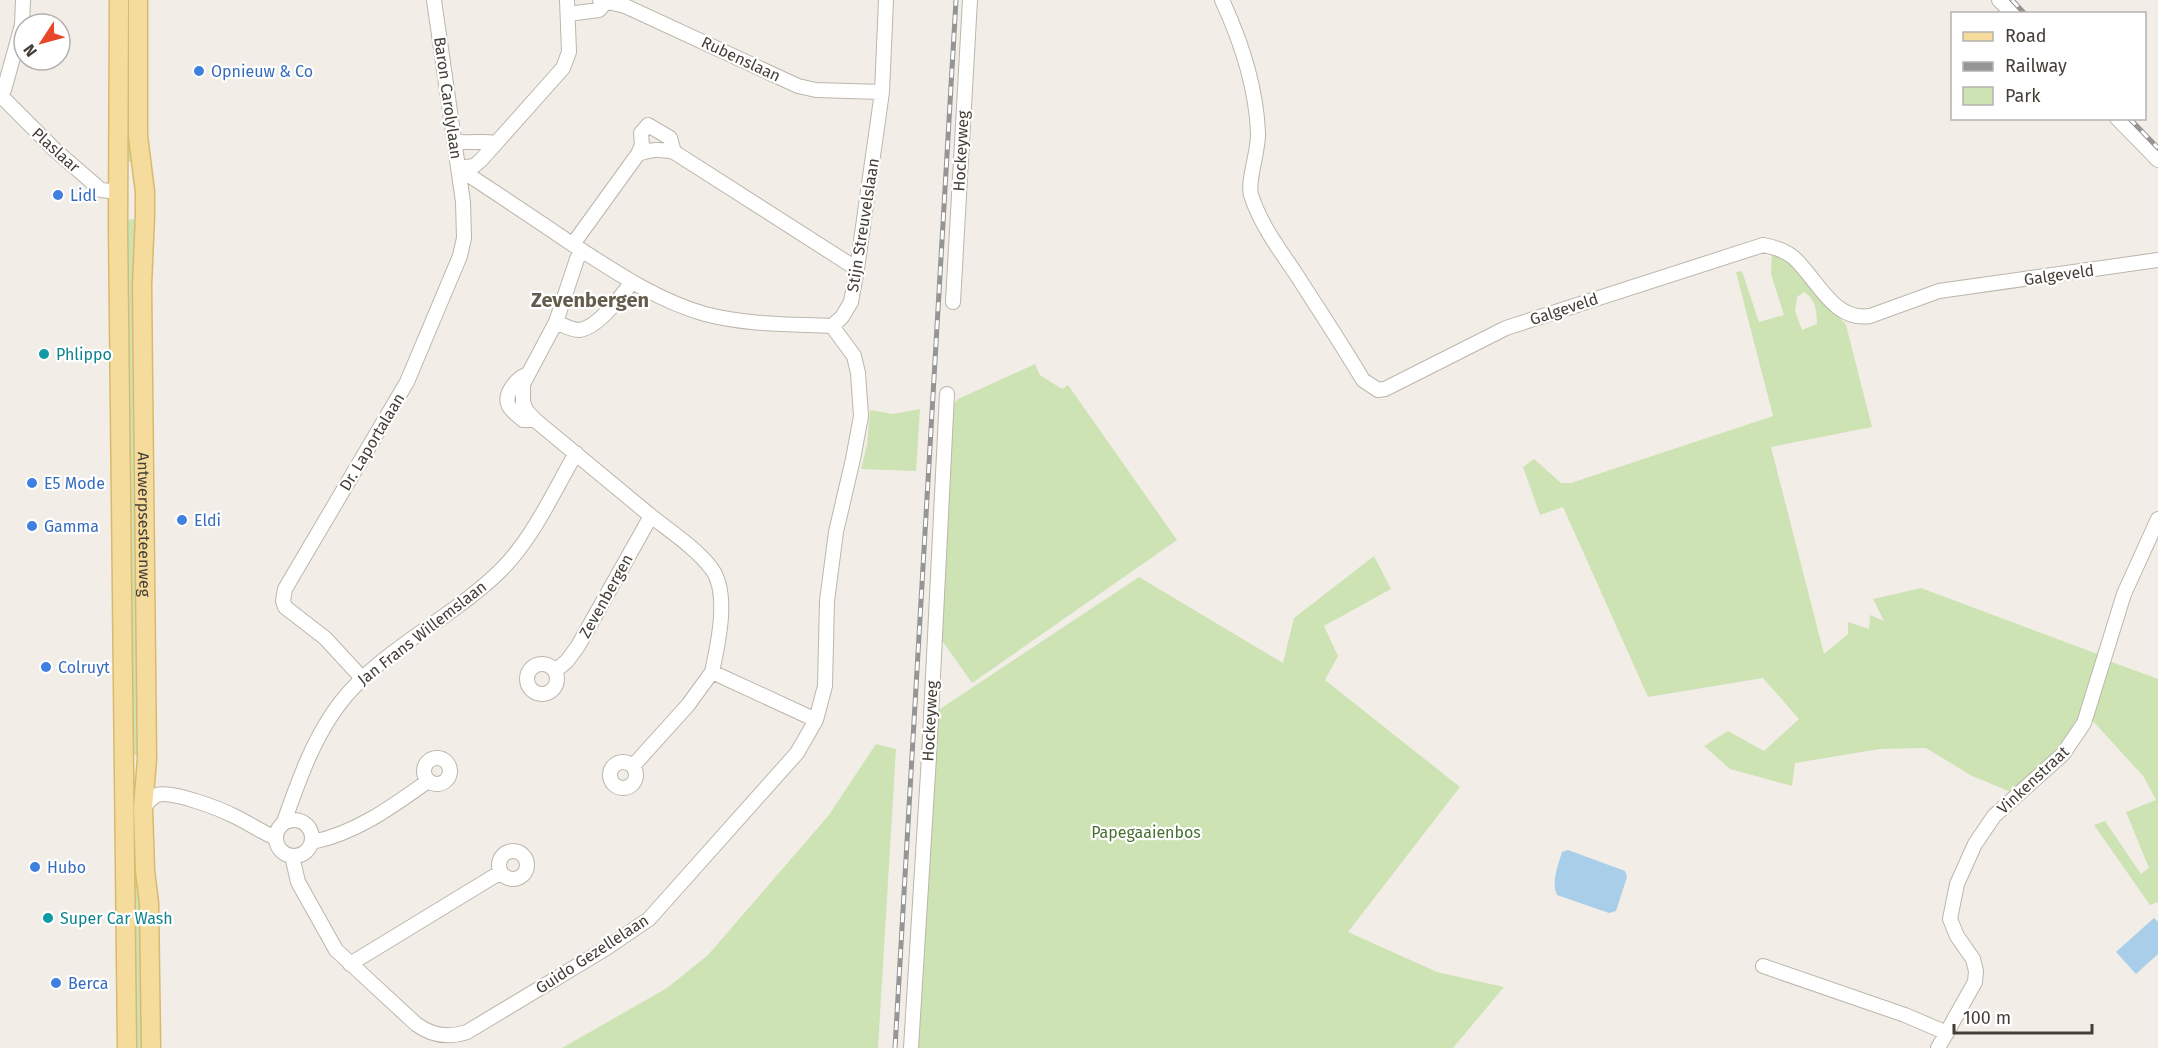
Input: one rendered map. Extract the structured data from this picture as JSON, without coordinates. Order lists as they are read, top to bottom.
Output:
{
  "streets": {
    "main road": ["Antwerpsesteenweg"],
    "street": [
      "Rubenslaan",
      "Baron Carolylaan",
      "Plaslaar",
      "Hockeyweg",
      "Stijn Streuvelslaan",
      "Galgeveld",
      "Dr. Laportalaan",
      "Zevenbergen",
      "Jan Frans Willemslaan",
      "Vinkenstraat",
      "Guido Gezellelaan"
    ]
  },
  "crossings": [
    ["Rubenslaan", "Stijn Streuvelslaan"],
    ["Baron Carolylaan", "Stijn Streuvelslaan"],
    ["Baron Carolylaan", "Dr. Laportalaan"],
    ["Plaslaar", "Antwerpsesteenweg"],
    ["Dr. Laportalaan", "Jan Frans Willemslaan"],
    ["Jan Frans Willemslaan", "Guido Gezellelaan"]
  ],
  "districts": ["Zevenbergen"],
  "parks": ["Papegaaienbos"],
  "places": [
    "Opnieuw & Co",
    "Lidl",
    "Phlippo",
    "E5 Mode",
    "Eldi",
    "Gamma",
    "Colruyt",
    "Hubo",
    "Super Car Wash",
    "Berca"
  ],
  "legend": ["Road", "Railway", "Park"],
  "scale_bar": "100 m",
  "north": "bottom left"
}
